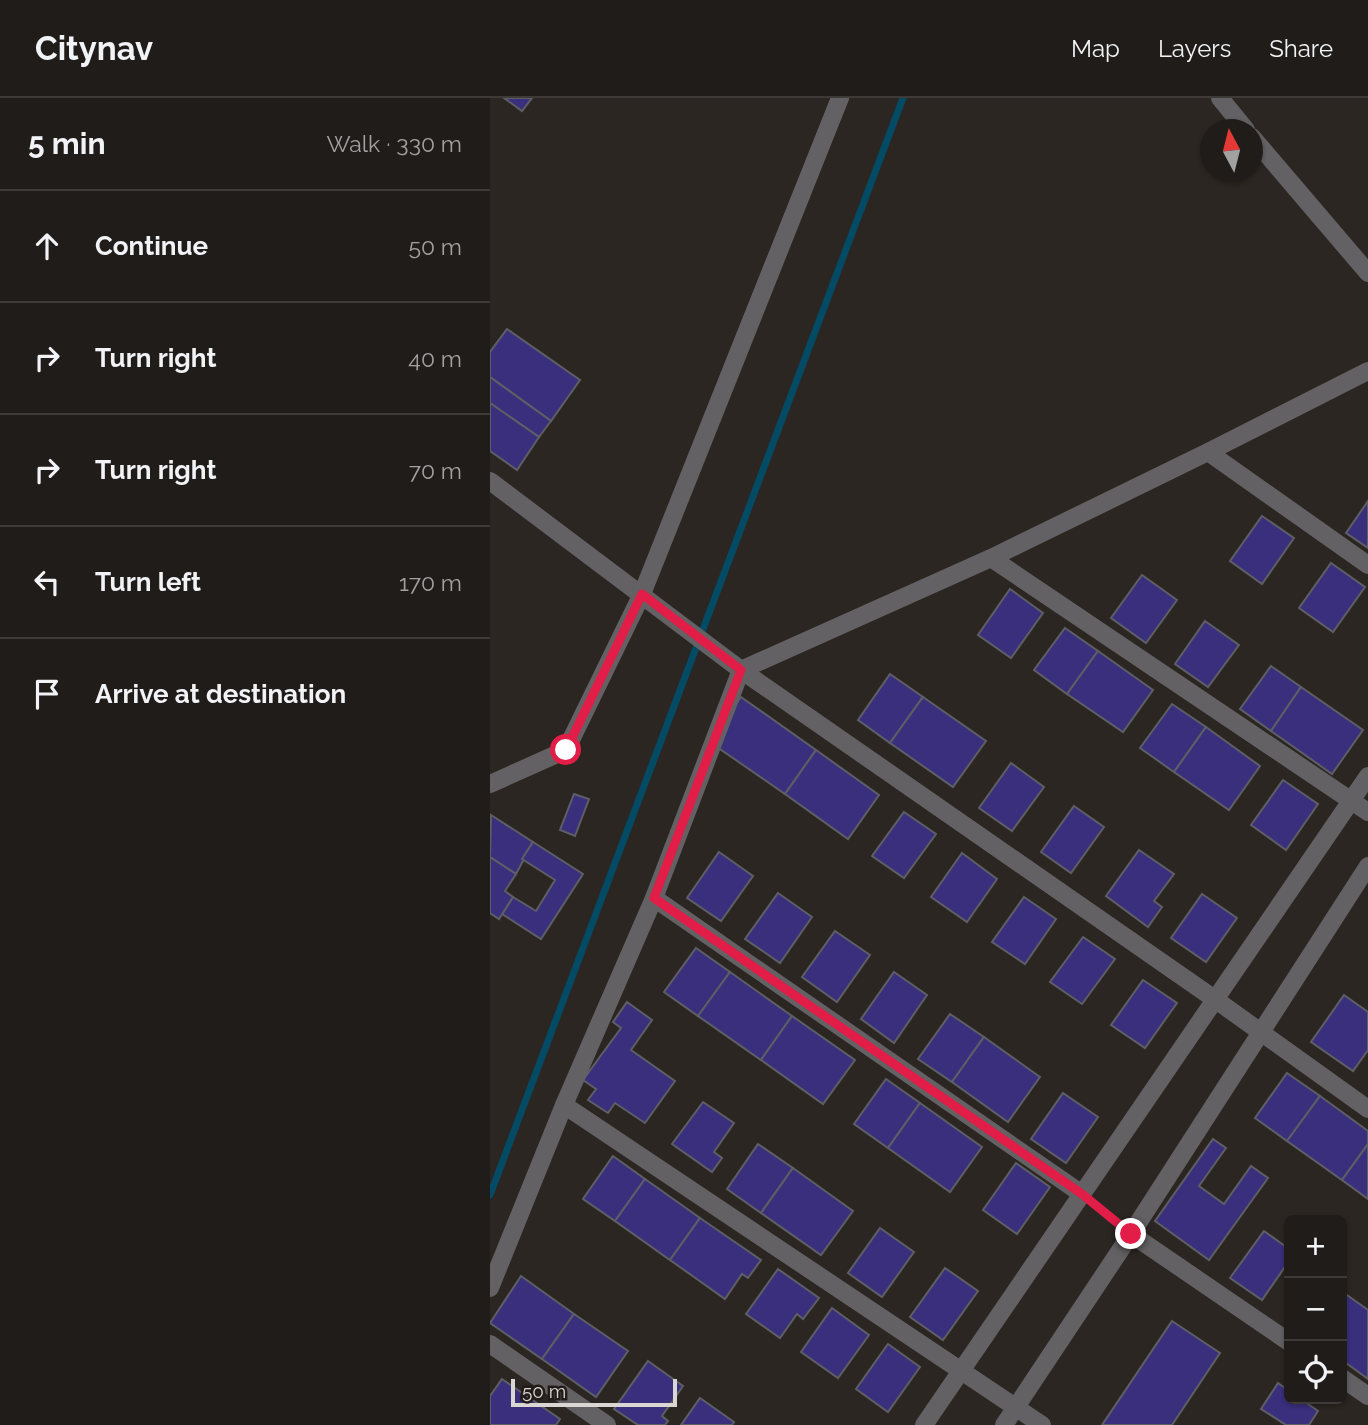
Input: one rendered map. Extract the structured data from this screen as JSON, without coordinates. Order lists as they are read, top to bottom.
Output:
{
  "scale_bar": "50 m",
  "north": "top",
  "page": {
    "header": "Citynav",
    "nav": ["Map", "Layers", "Share"],
    "heading": ["5 min", "Walk · 330 m"],
    "list": [
      ["Continue", "50 m"],
      ["Turn right", "40 m"],
      ["Turn right", "70 m"],
      ["Turn left", "170 m"],
      "Arrive at destination"
    ],
    "map_buttons": ["+", "−"],
    "scale": "50 m"
  }
}
